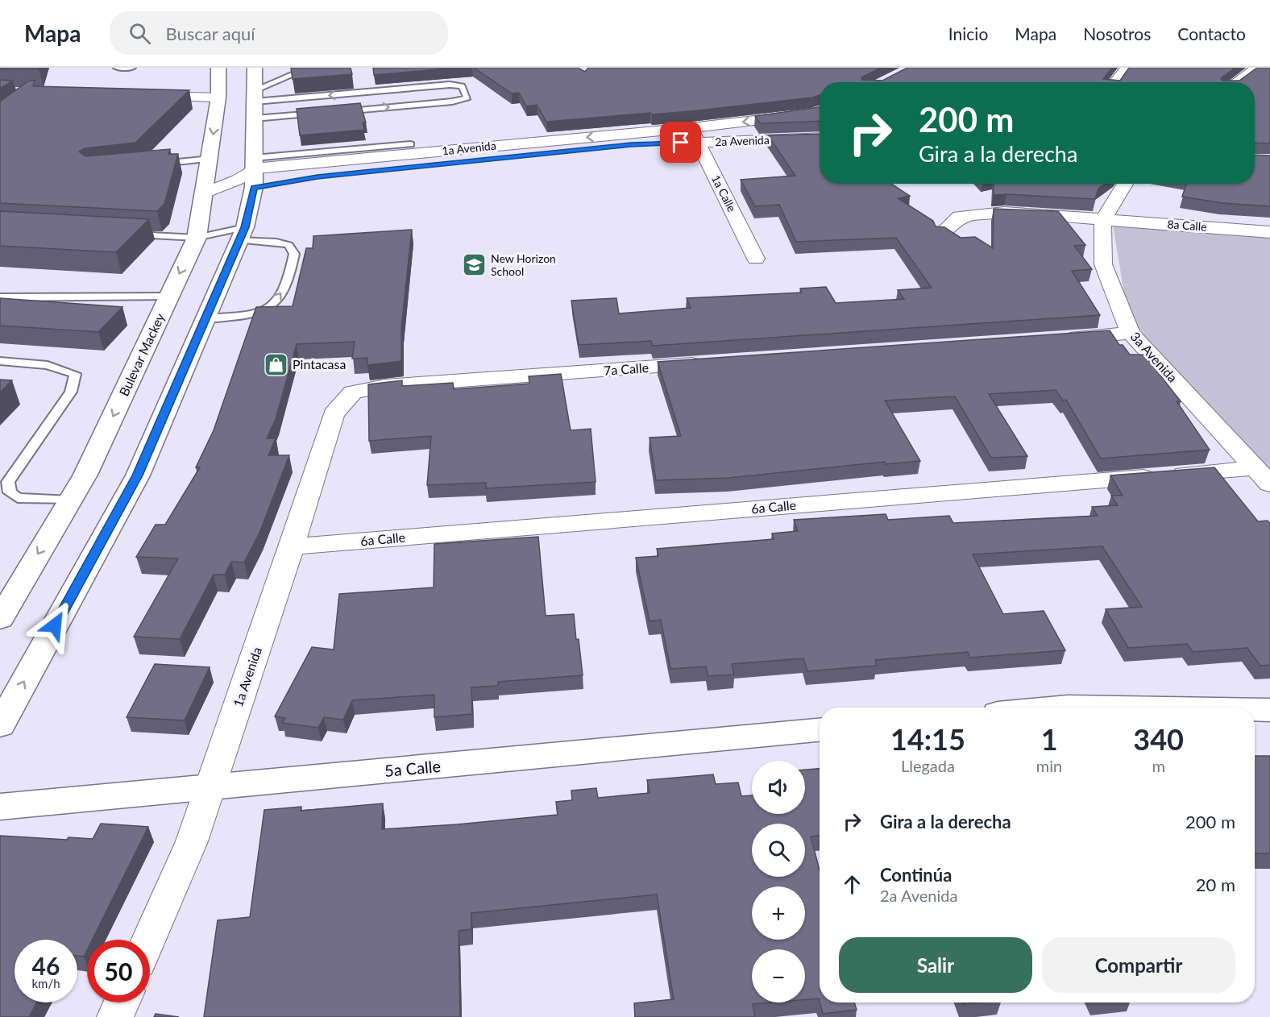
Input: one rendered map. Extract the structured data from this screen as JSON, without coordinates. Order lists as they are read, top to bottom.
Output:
{
  "streets": {
    "main road": ["Bulevar Mackey", "5a Calle"],
    "street": [
      "2a Avenida",
      "1a Avenida",
      "1a Calle",
      "8a Calle",
      "3a Avenida",
      "7a Calle",
      "6a Calle"
    ]
  },
  "crossings": [
    ["2a Avenida", "1a Avenida"],
    ["2a Avenida", "1a Calle"],
    ["1a Avenida", "7a Calle"],
    ["1a Avenida", "6a Calle"],
    ["1a Avenida", "5a Calle"],
    ["8a Calle", "3a Avenida"],
    ["3a Avenida", "6a Calle"]
  ],
  "places": {
    "school or university": ["New Horizon School"],
    "shop": ["Pintacasa"]
  },
  "page": {
    "header": "Mapa",
    "search": "Buscar aquí",
    "nav": [
      "Inicio",
      "Mapa",
      "Nosotros",
      "Contacto"
    ],
    "turn": ["200 m", "Gira a la derecha"],
    "eta": [
      "14:15",
      "Llegada",
      "1",
      "min",
      "340",
      "m"
    ],
    "map_buttons": ["+", "−"],
    "list": [
      {
        "name": "Gira a la derecha",
        "value": "200 m"
      },
      {
        "name": "Continúa",
        "note": "2a Avenida",
        "value": "20 m"
      }
    ],
    "buttons": ["Salir", "Compartir"],
    "speed": "46 km/h",
    "limit": "50"
  }
}
